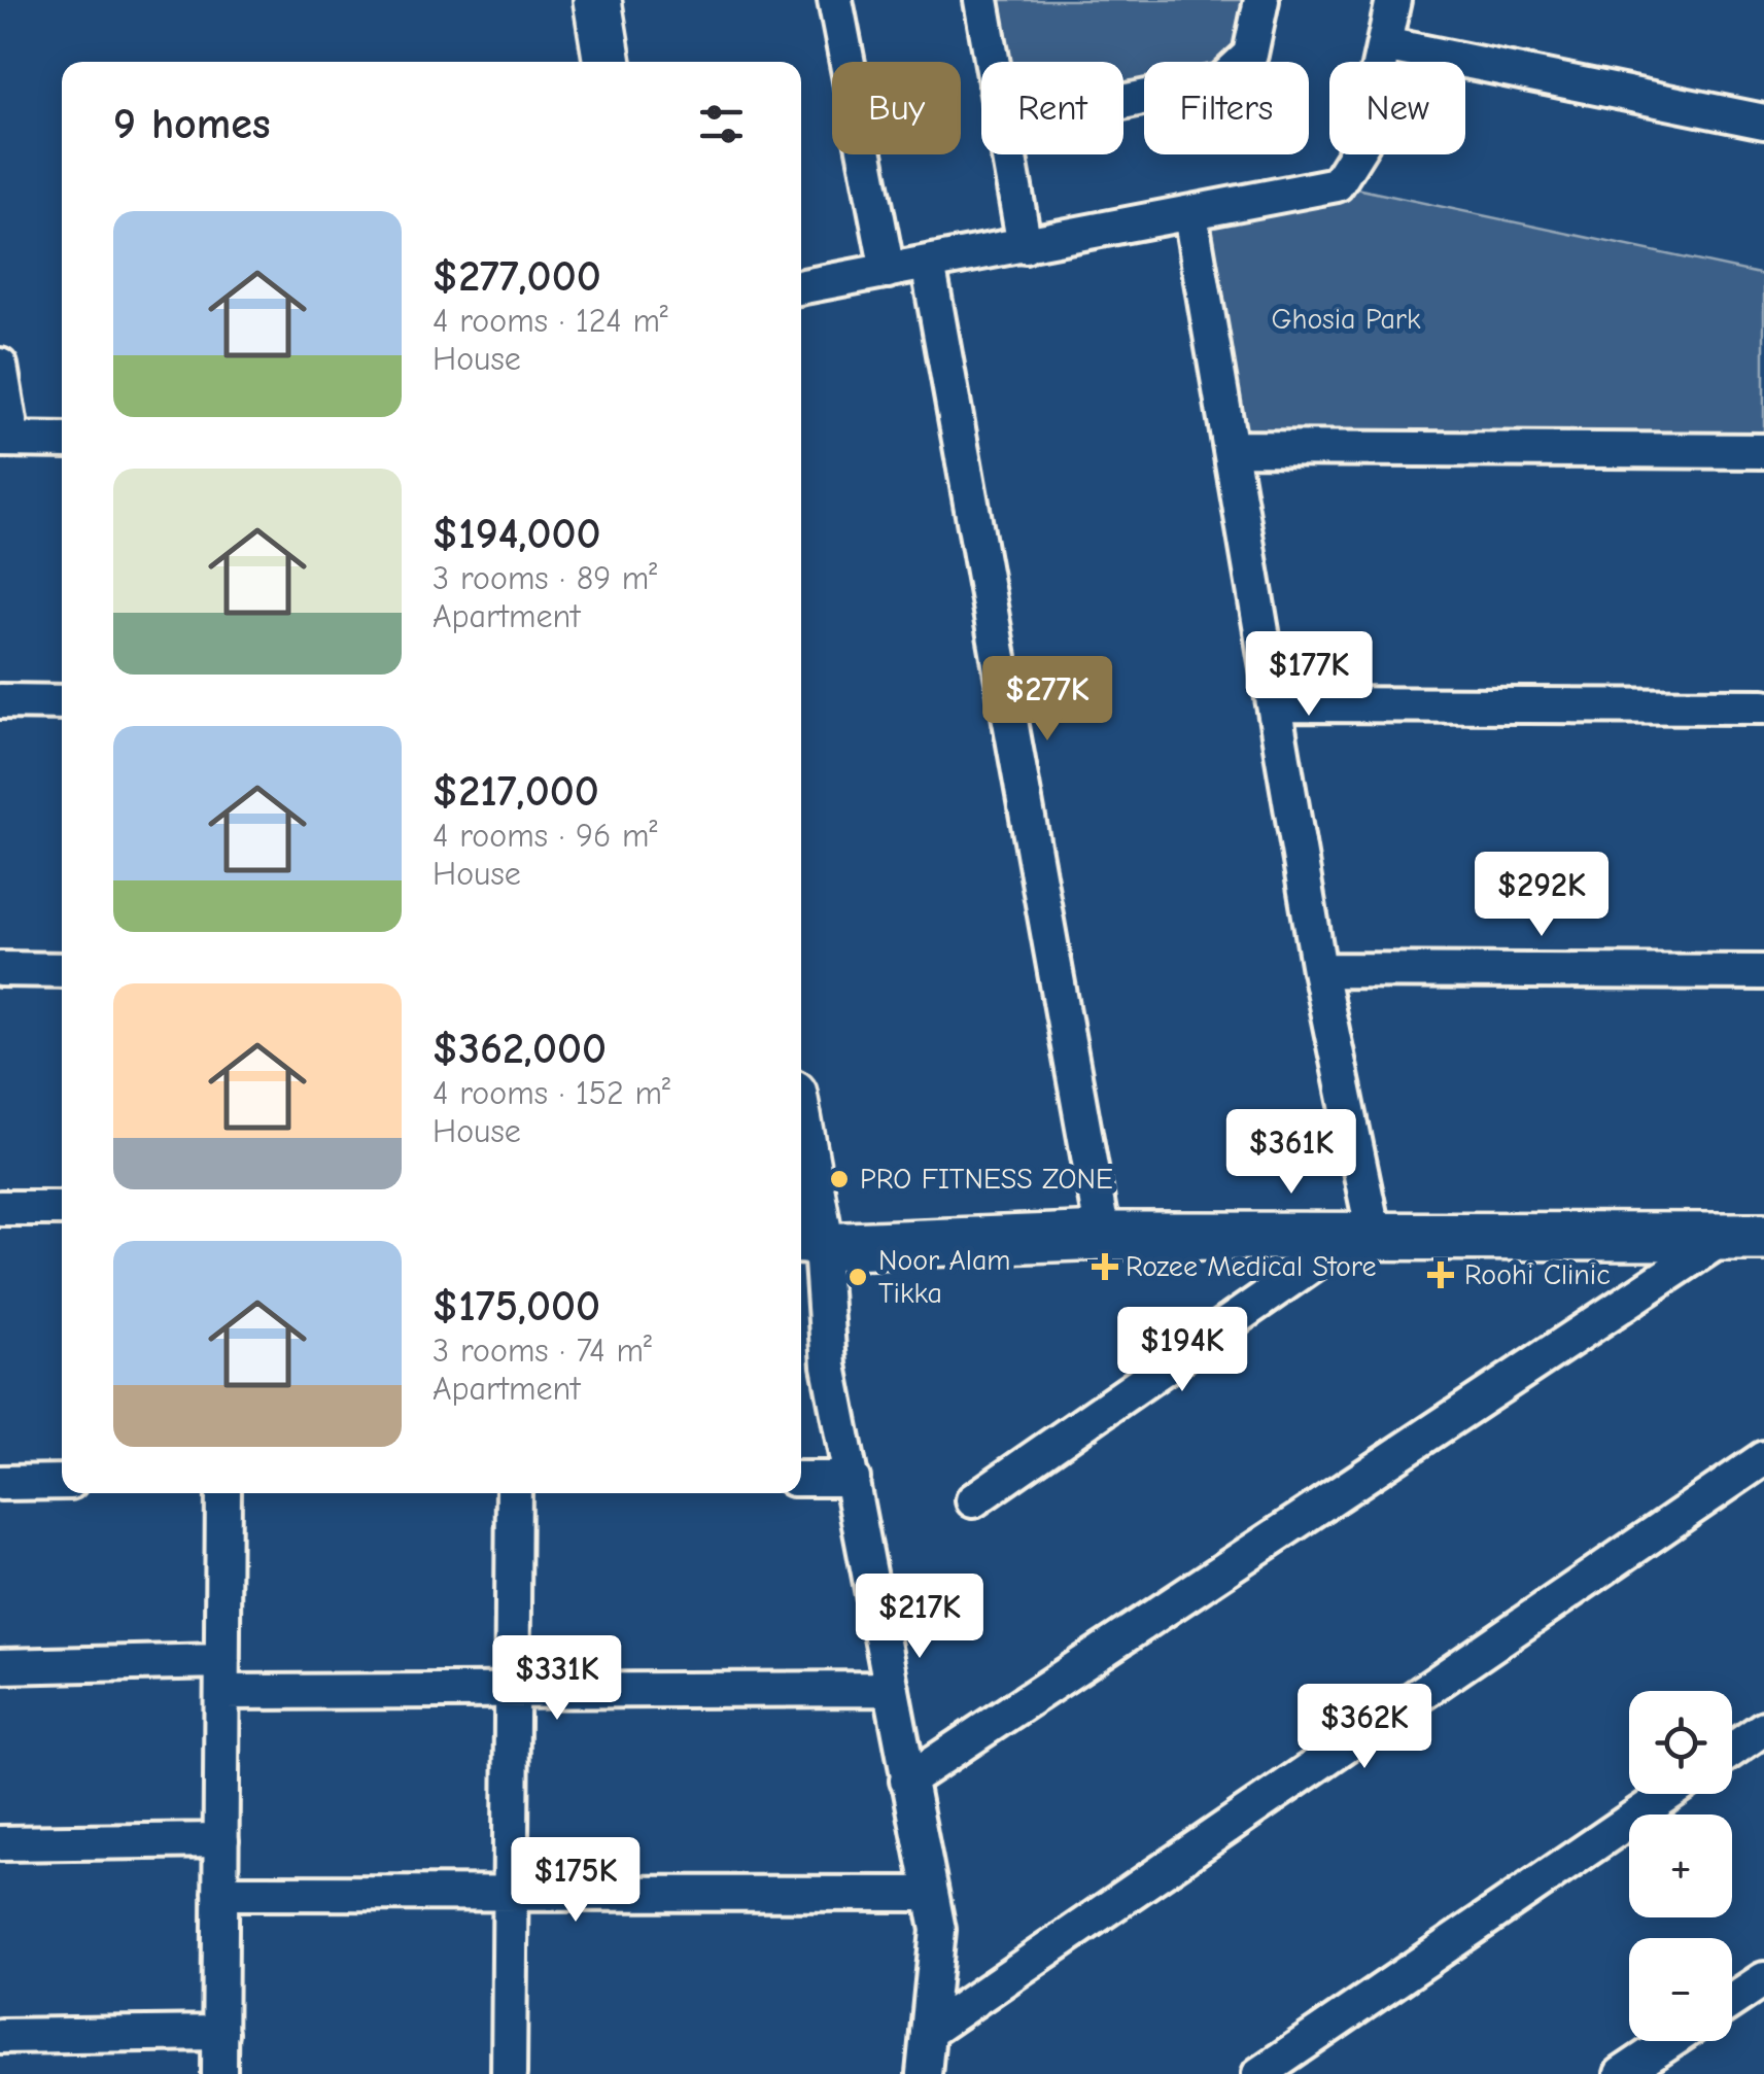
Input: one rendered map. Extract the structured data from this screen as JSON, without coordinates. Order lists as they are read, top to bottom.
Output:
{
  "parks": ["Ghosia Park"],
  "places": {
    "other": ["PRO FITNESS ZONE", "Noor Alam Tikka"],
    "health": ["Rozee Medical Store", "Roohi Clinic"]
  },
  "page": {
    "chip": [
      "Buy",
      "Rent",
      "Filters",
      "New"
    ],
    "heading": "9 homes",
    "list": [
      {
        "name": "$277,000",
        "note": "4 rooms · 124 m² · House"
      },
      {
        "name": "$194,000",
        "note": "3 rooms · 89 m² · Apartment"
      },
      {
        "name": "$217,000",
        "note": "4 rooms · 96 m² · House"
      },
      {
        "name": "$362,000",
        "note": "4 rooms · 152 m² · House"
      },
      {
        "name": "$175,000",
        "note": "3 rooms · 74 m² · Apartment"
      }
    ],
    "price": [
      "$177K",
      "$277K",
      "$292K",
      "$361K",
      "$194K",
      "$217K",
      "$331K",
      "$362K",
      "$175K"
    ],
    "map_buttons": ["+", "−"]
  }
}
